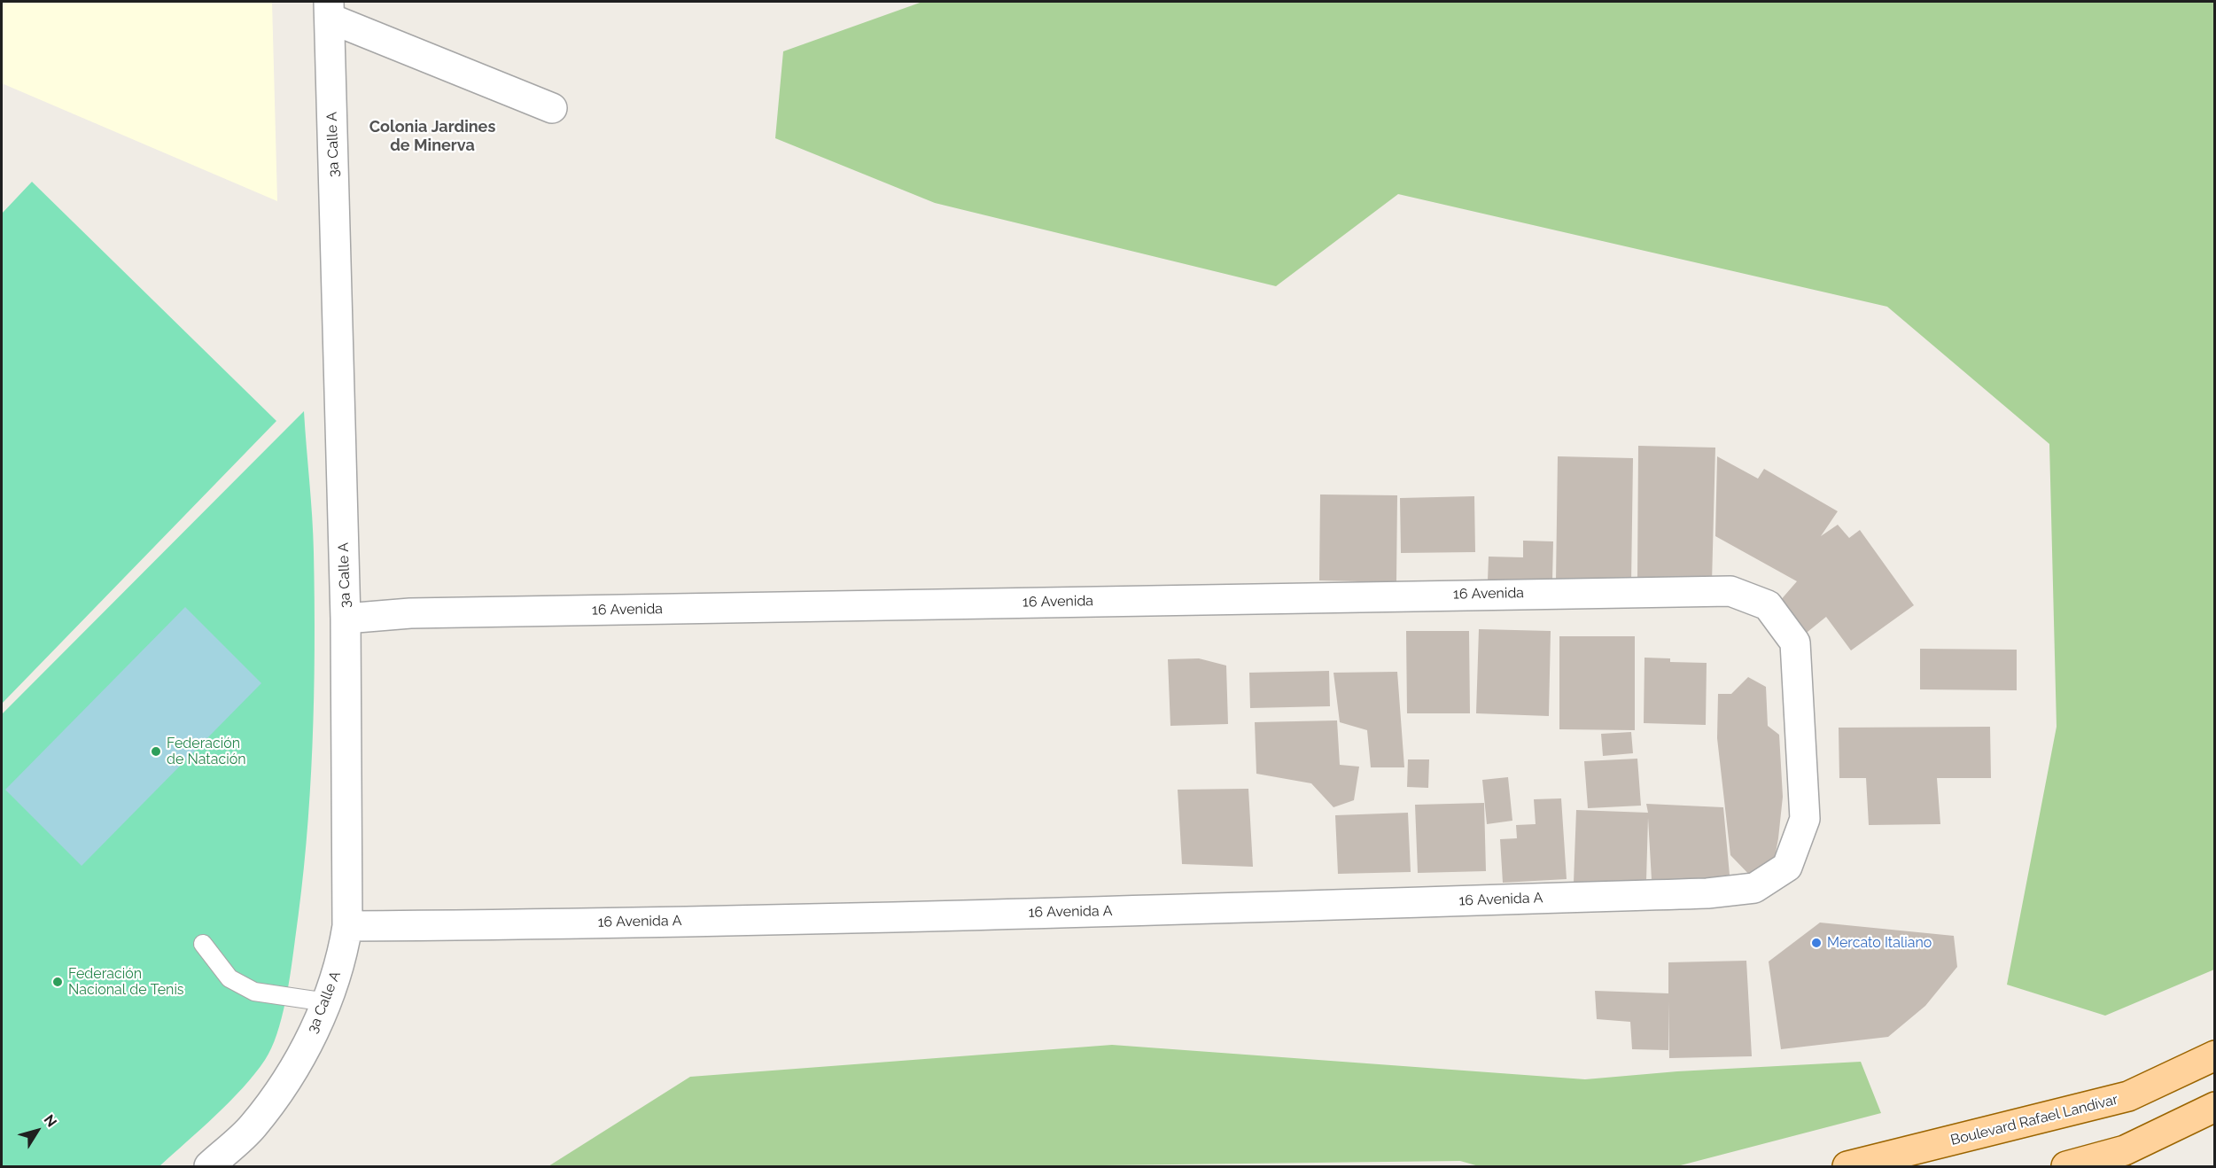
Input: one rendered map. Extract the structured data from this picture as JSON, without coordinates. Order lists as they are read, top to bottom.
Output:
{
  "streets": {
    "main road": ["Boulevard Rafael Landívar"],
    "street": ["3a Calle A", "16 Avenida", "16 Avenida A"]
  },
  "crossings": [
    ["3a Calle A", "16 Avenida"],
    ["3a Calle A", "16 Avenida A"],
    ["16 Avenida", "16 Avenida A"]
  ],
  "districts": ["Colonia Jardines de Minerva"],
  "places": ["Federación de Natación", "Mercato Italiano", "Federación Nacional de Tenis"],
  "north": "top right"
}
